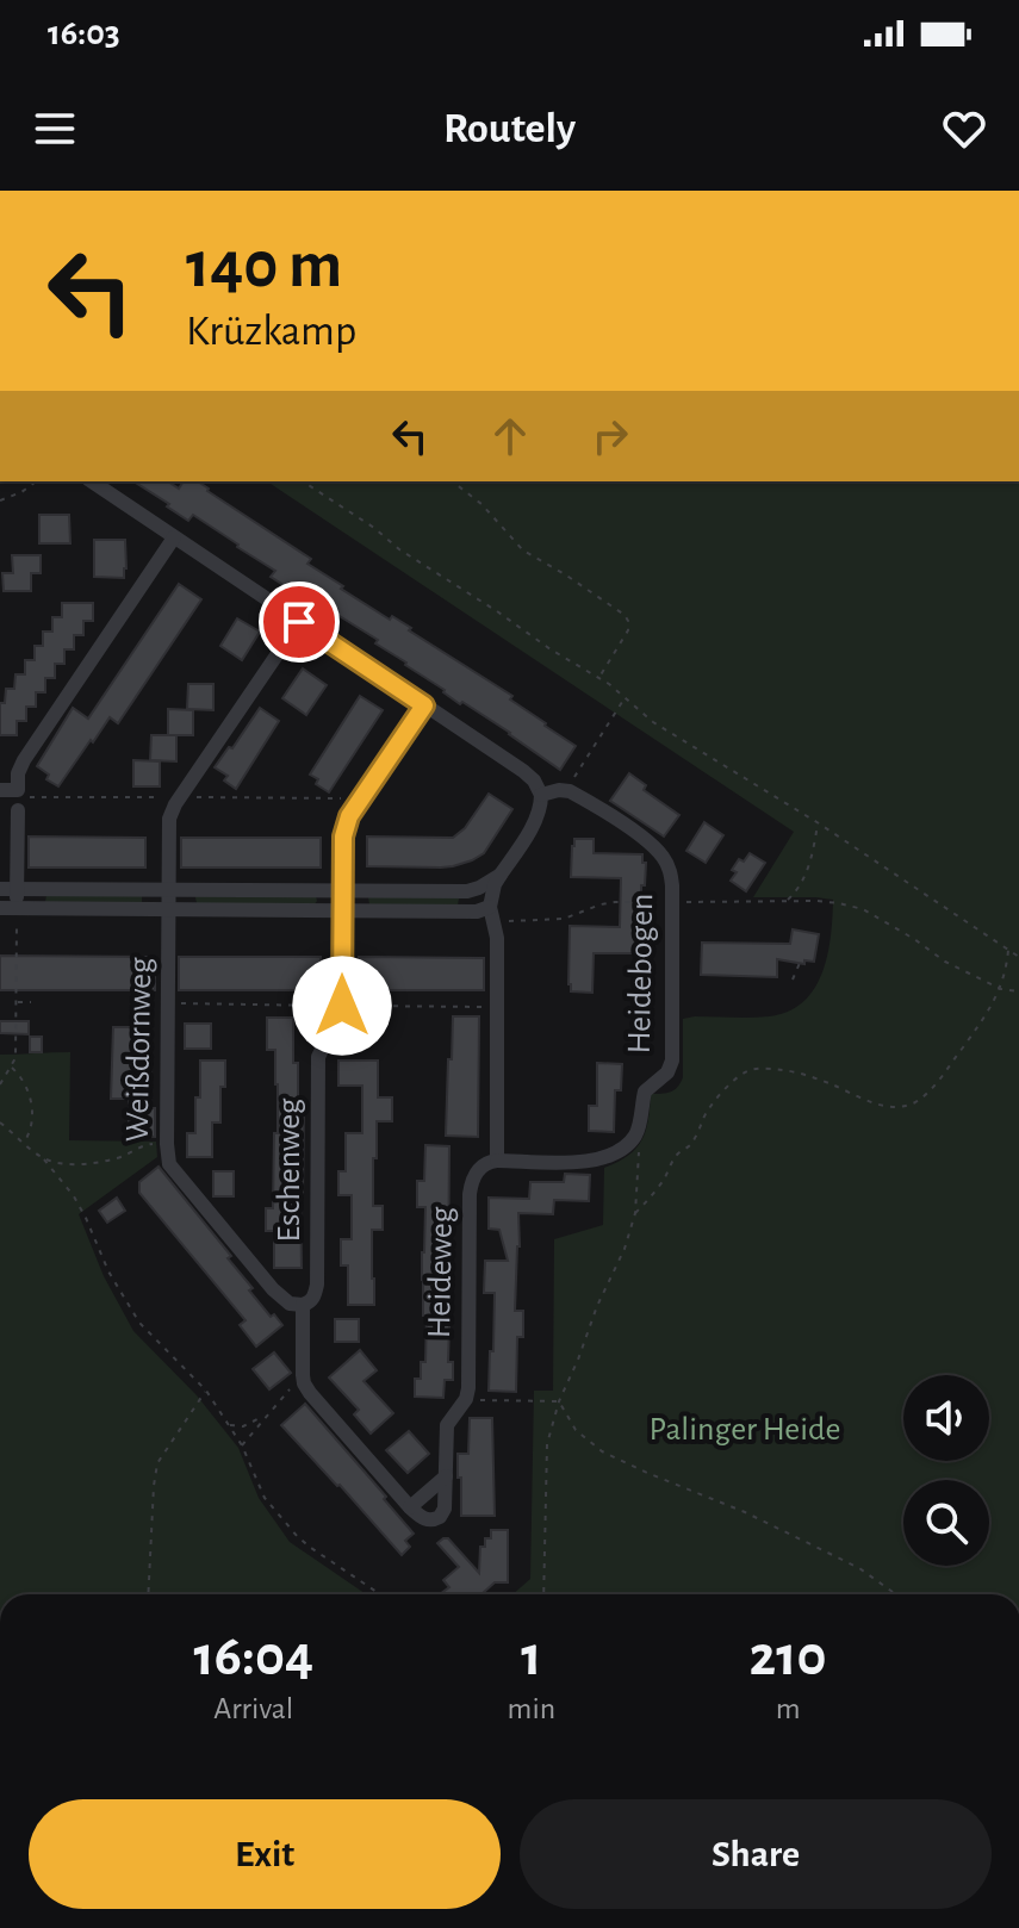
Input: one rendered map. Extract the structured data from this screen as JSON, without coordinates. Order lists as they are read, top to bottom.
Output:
{
  "streets": {
    "street": [
      "Heidebogen",
      "Weißdornweg",
      "Eschenweg",
      "Heideweg"
    ]
  },
  "crossings": [
    ["Weißdornweg", "Eschenweg"]
  ],
  "parks": ["Palinger Heide"],
  "page": {
    "status": "16:03",
    "header": "Routely",
    "turn": ["140 m", "Krüzkamp"],
    "eta": [
      "16:04",
      "Arrival",
      "1",
      "min",
      "210",
      "m"
    ],
    "buttons": ["Exit", "Share"]
  }
}
